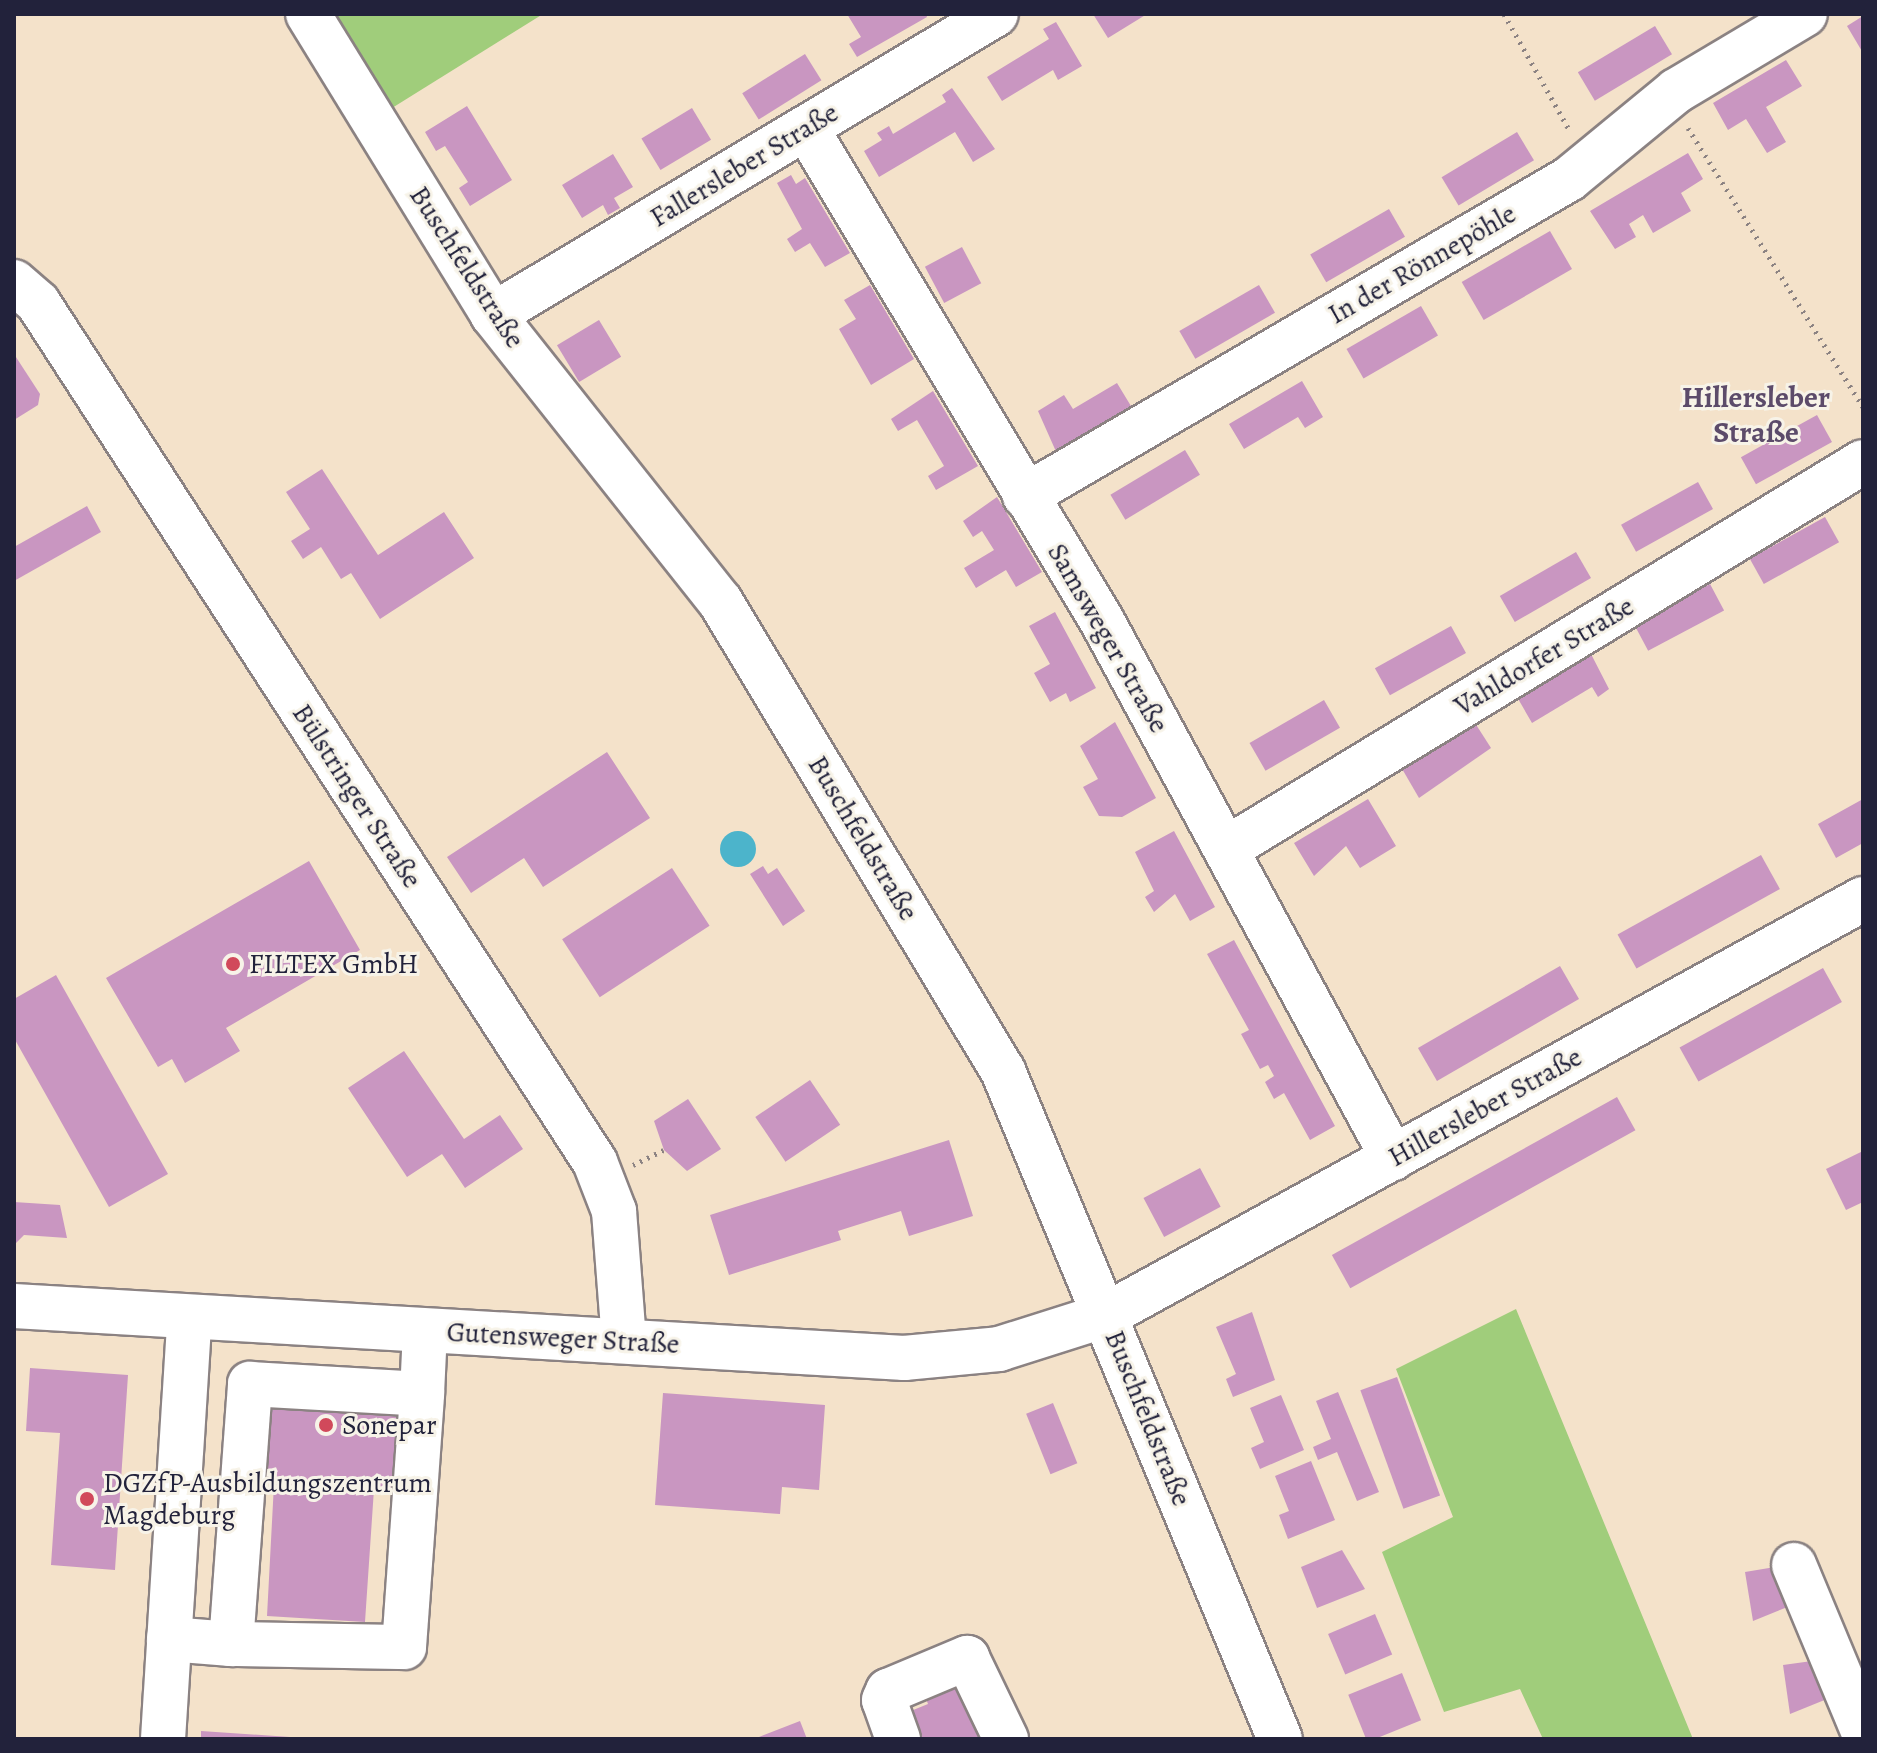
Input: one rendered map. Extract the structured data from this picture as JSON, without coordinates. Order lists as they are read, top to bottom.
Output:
{
  "streets": {
    "street": [
      "Fallersleber Straße",
      "In der Rönnepöhle",
      "Buschfeldstraße",
      "Samsweger Straße",
      "Vahldorfer Straße",
      "Bülstringer Straße",
      "Hillersleber Straße",
      "Gutensweger Straße"
    ]
  },
  "crossings": [
    ["Fallersleber Straße", "Buschfeldstraße"],
    ["Fallersleber Straße", "Samsweger Straße"],
    ["In der Rönnepöhle", "Samsweger Straße"],
    ["Buschfeldstraße", "Hillersleber Straße"],
    ["Buschfeldstraße", "Gutensweger Straße"],
    ["Samsweger Straße", "Vahldorfer Straße"],
    ["Samsweger Straße", "Hillersleber Straße"],
    ["Bülstringer Straße", "Gutensweger Straße"],
    ["Hillersleber Straße", "Gutensweger Straße"]
  ],
  "districts": ["Hillersleber Straße"],
  "places": ["FILTEX GmbH", "Sonepar", "DGZfP-Ausbildungszentrum Magdeburg"]
}
